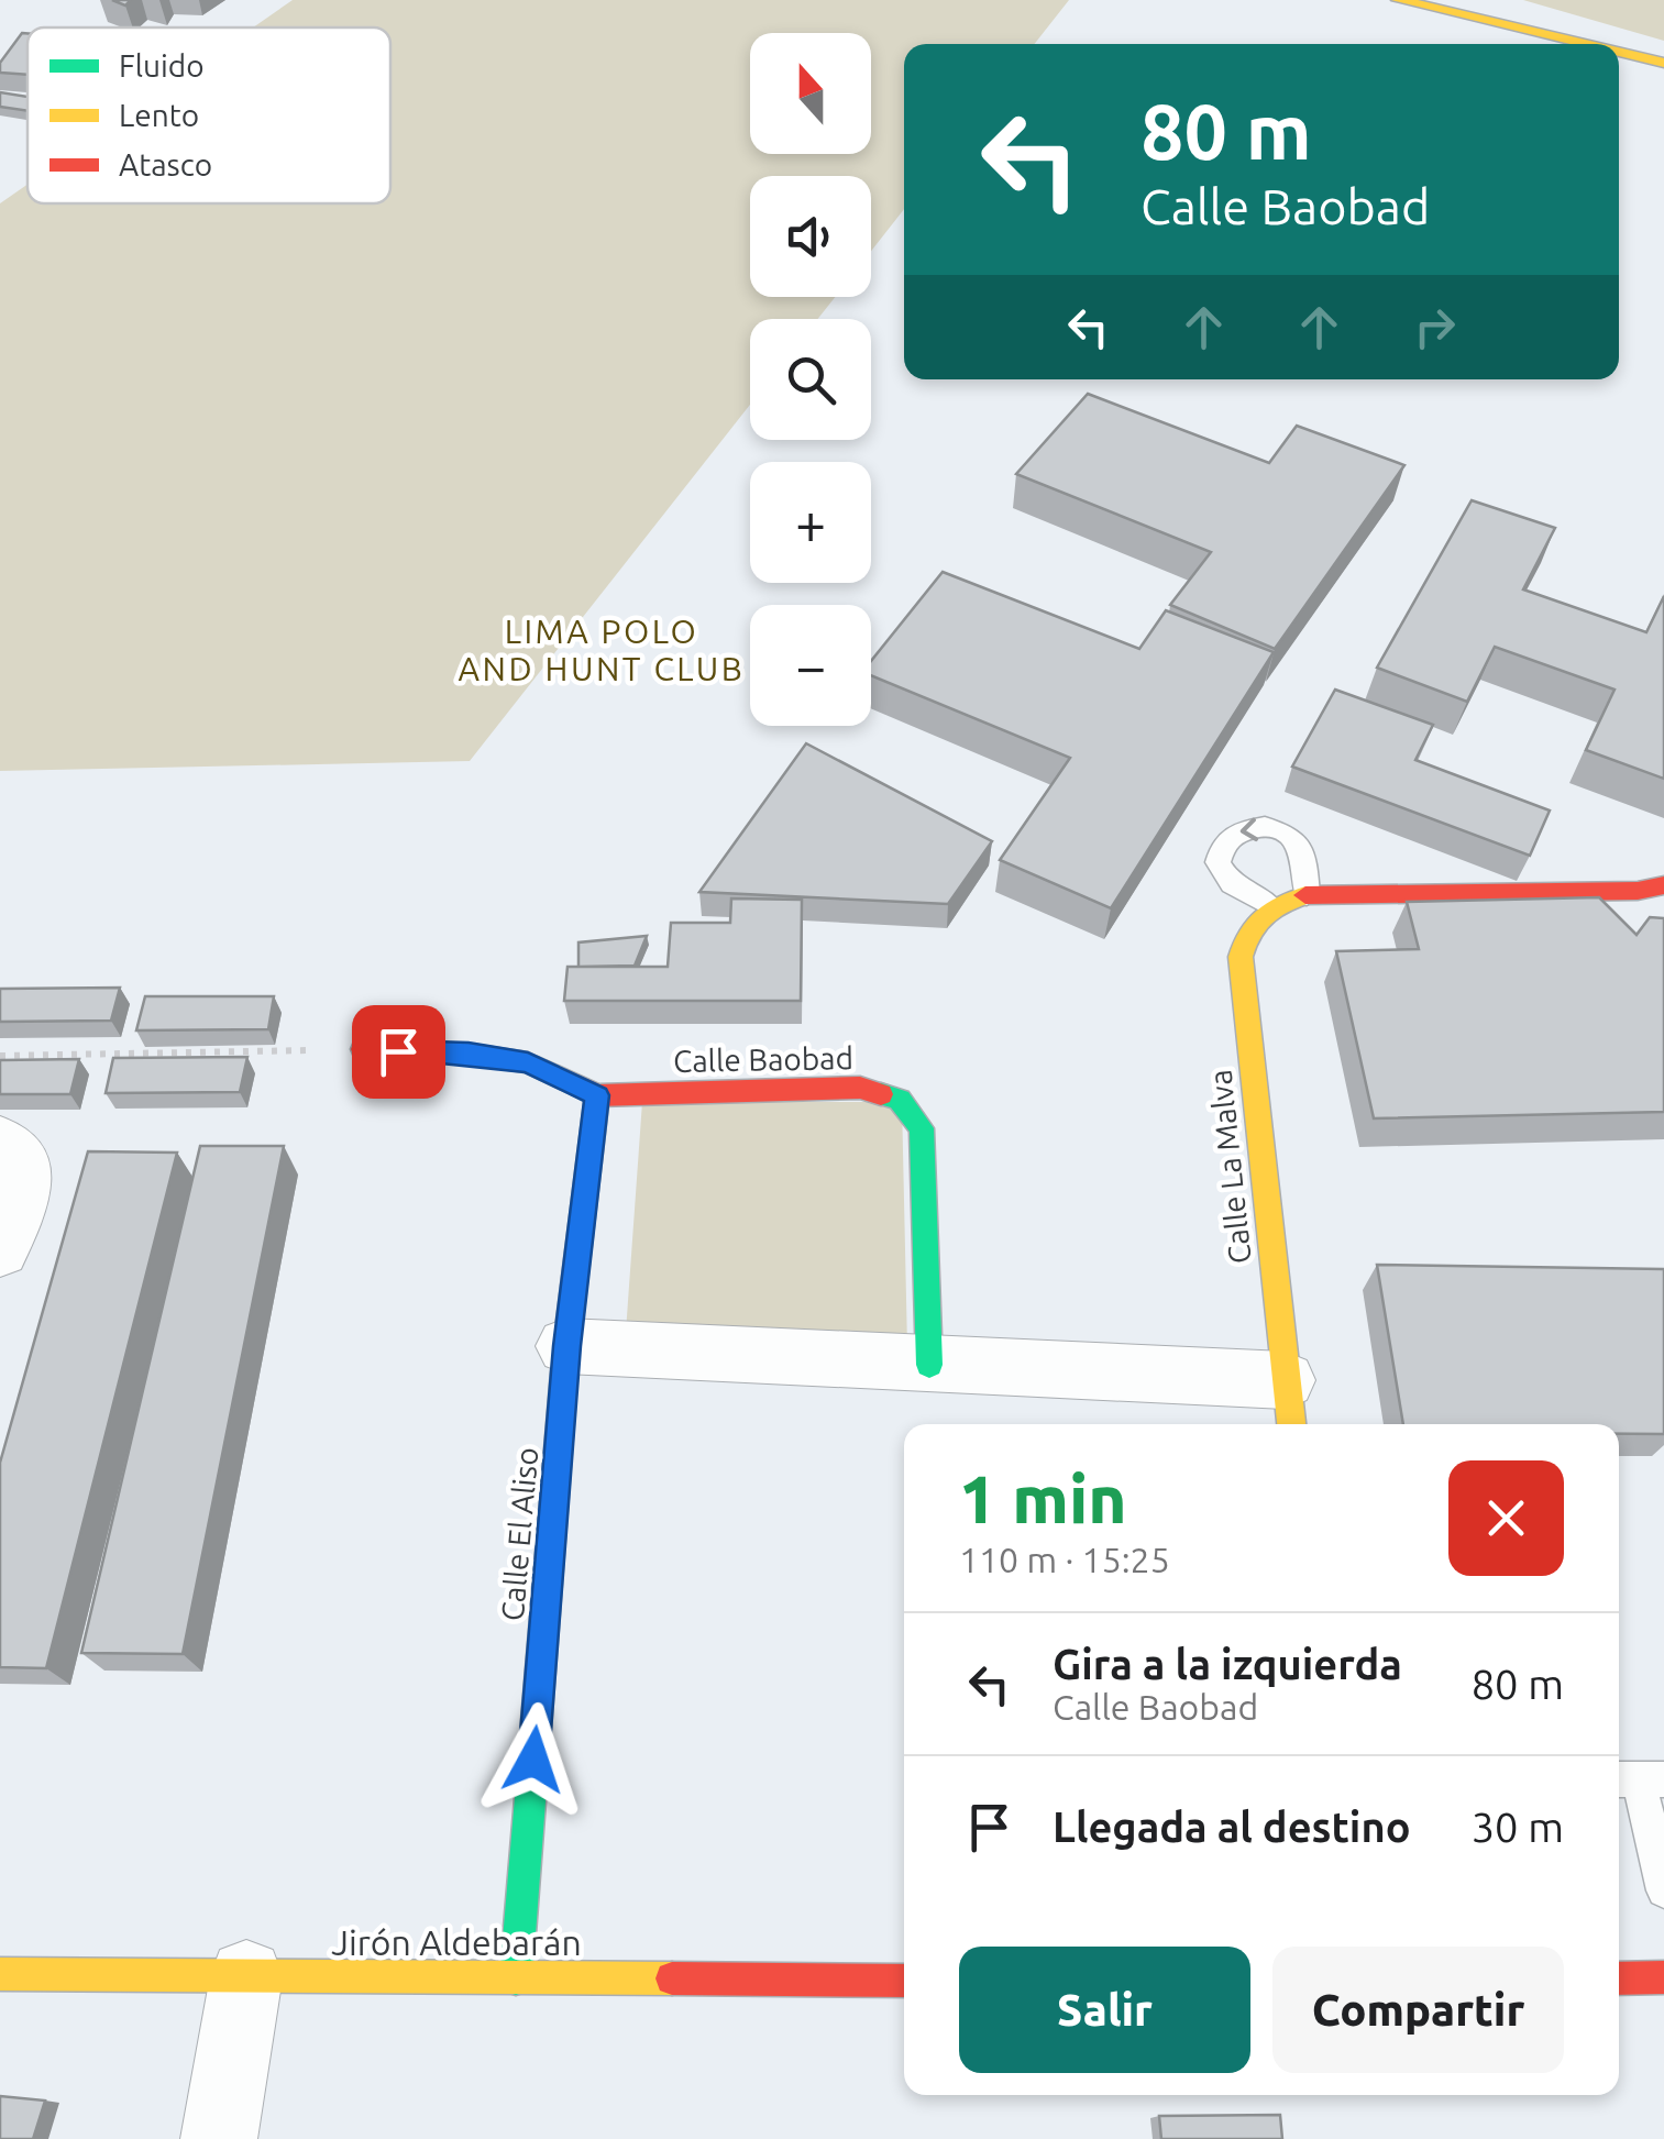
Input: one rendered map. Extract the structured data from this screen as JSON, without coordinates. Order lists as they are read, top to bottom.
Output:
{
  "streets": {
    "street": [
      "Calle Baobad",
      "Calle La Malva",
      "Calle El Aliso",
      "Jirón Aldebarán"
    ]
  },
  "crossings": [
    ["Calle Baobad", "Calle El Aliso"],
    ["Calle El Aliso", "Jirón Aldebarán"]
  ],
  "districts": ["LIMA POLO AND HUNT CLUB"],
  "legend": ["Fluido", "Lento", "Atasco"],
  "north": "top",
  "page": {
    "map_buttons": ["+", "−"],
    "turn": ["80 m", "Calle Baobad"],
    "heading": ["1 min", "110 m · 15:25"],
    "list": [
      {
        "name": "Gira a la izquierda",
        "note": "Calle Baobad",
        "value": "80 m"
      },
      {
        "name": "Llegada al destino",
        "value": "30 m"
      }
    ],
    "buttons": ["Salir", "Compartir"]
  }
}
